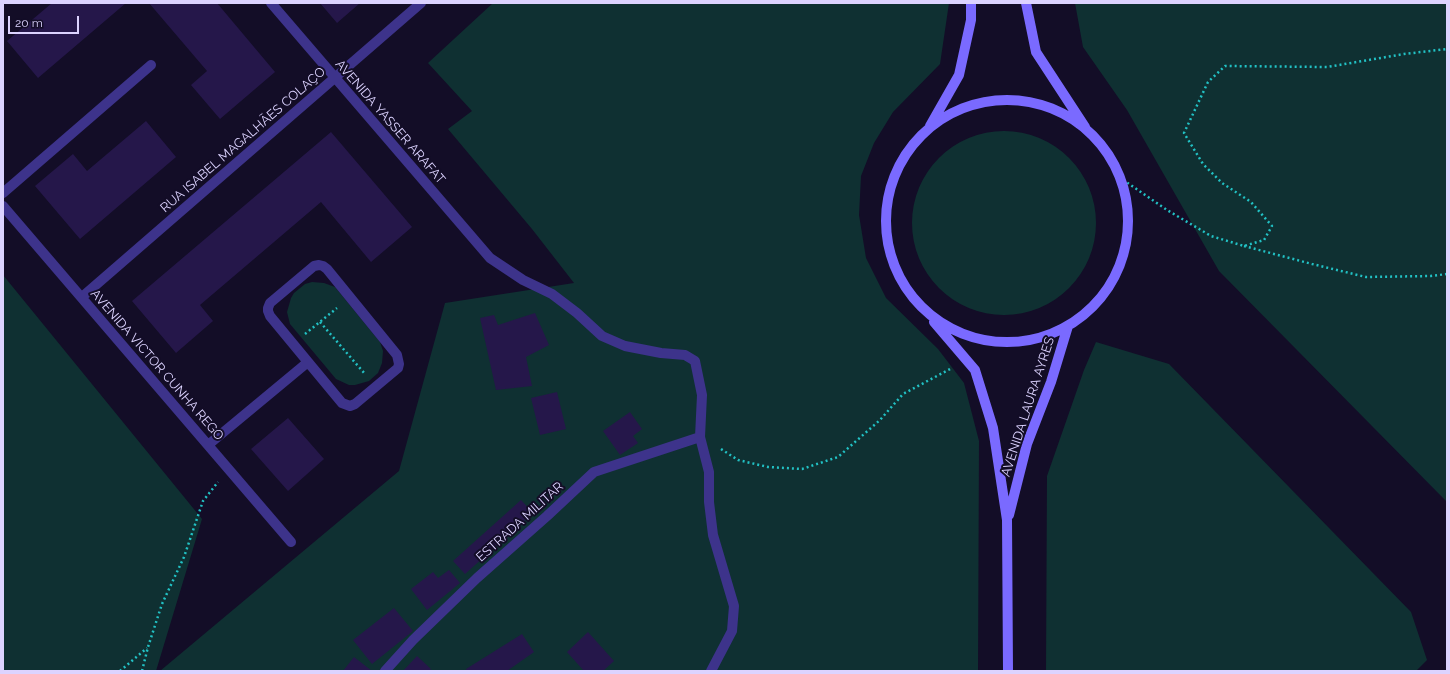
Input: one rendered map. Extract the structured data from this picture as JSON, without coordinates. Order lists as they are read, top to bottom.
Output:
{
  "streets": {
    "street": [
      "AVENIDA YASSER ARAFAT",
      "RUA ISABEL MAGALHÃES COLAÇO",
      "AVENIDA VICTOR CUNHA REGO",
      "AVENIDA LAURA AYRES",
      "ESTRADA MILITAR"
    ]
  },
  "crossings": [
    ["AVENIDA YASSER ARAFAT", "RUA ISABEL MAGALHÃES COLAÇO"],
    ["AVENIDA YASSER ARAFAT", "ESTRADA MILITAR"],
    ["RUA ISABEL MAGALHÃES COLAÇO", "AVENIDA VICTOR CUNHA REGO"]
  ],
  "scale_bar": "20 m"
}
